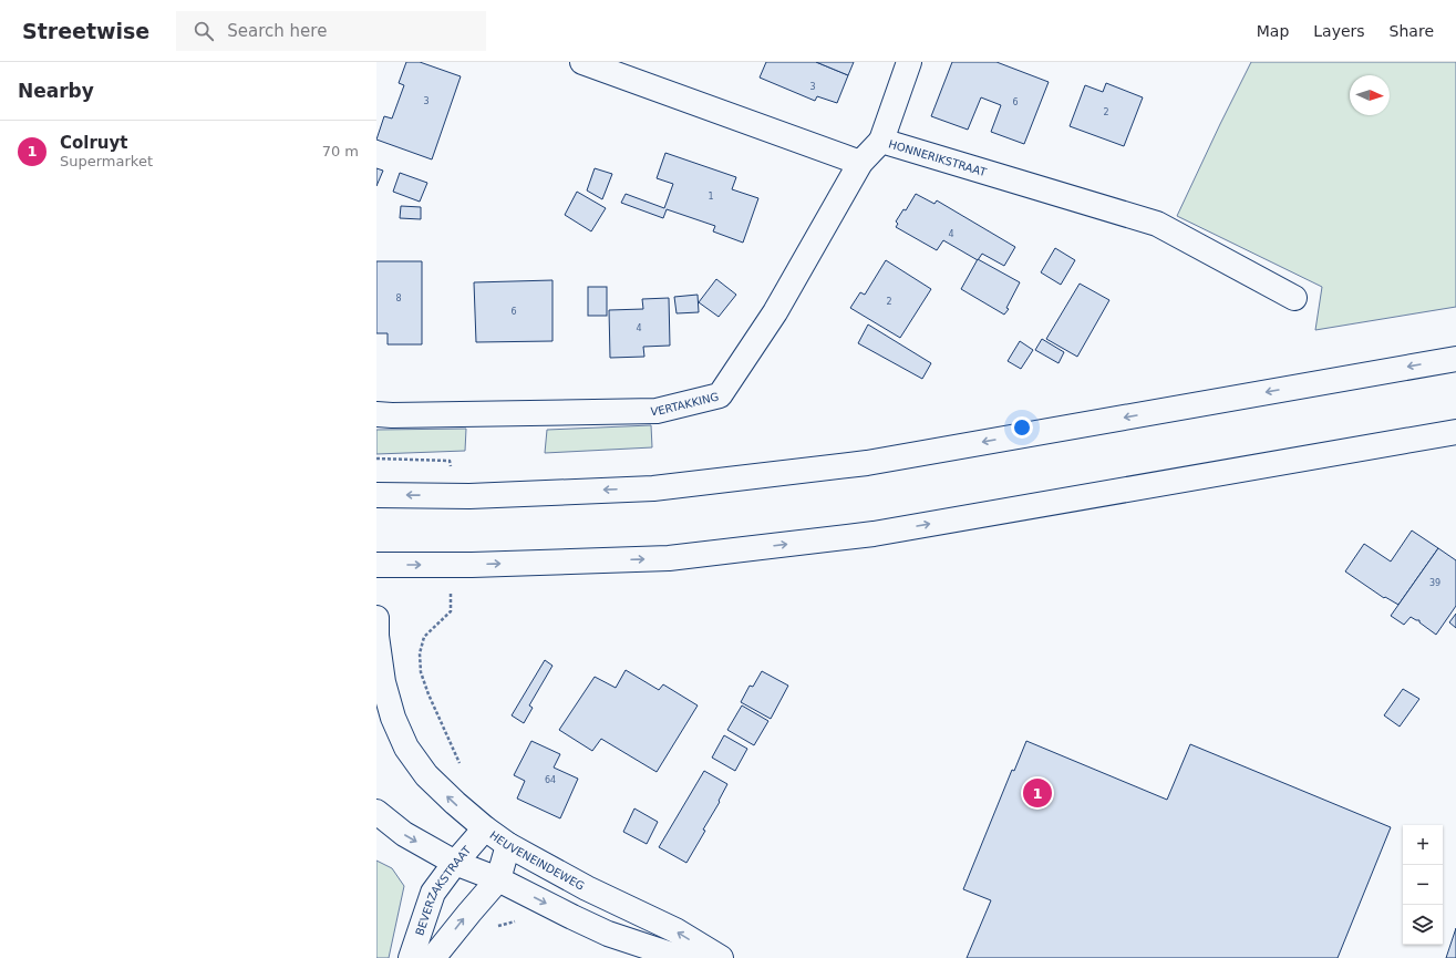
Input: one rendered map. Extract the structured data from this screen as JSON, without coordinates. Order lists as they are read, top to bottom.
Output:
{
  "streets": {
    "main road": [
      "HONNERIKSTRAAT",
      "VERTAKKING",
      "HEUVENEINDEWEG",
      "BEVERZAKSTRAAT"
    ]
  },
  "crossings": [
    ["HONNERIKSTRAAT", "VERTAKKING"],
    ["HEUVENEINDEWEG", "BEVERZAKSTRAAT"]
  ],
  "house_numbers": [
    "3",
    "3",
    "6",
    "2",
    "1",
    "4",
    "8",
    "2",
    "6",
    "4",
    "39",
    "64"
  ],
  "north": "right",
  "page": {
    "header": "Streetwise",
    "search": "Search here",
    "nav": ["Map", "Layers", "Share"],
    "heading": "Nearby",
    "list": [
      {
        "mark": "1",
        "name": "Colruyt",
        "note": "Supermarket",
        "value": "70 m"
      }
    ],
    "pins": "1",
    "map_buttons": ["+", "−"]
  }
}
